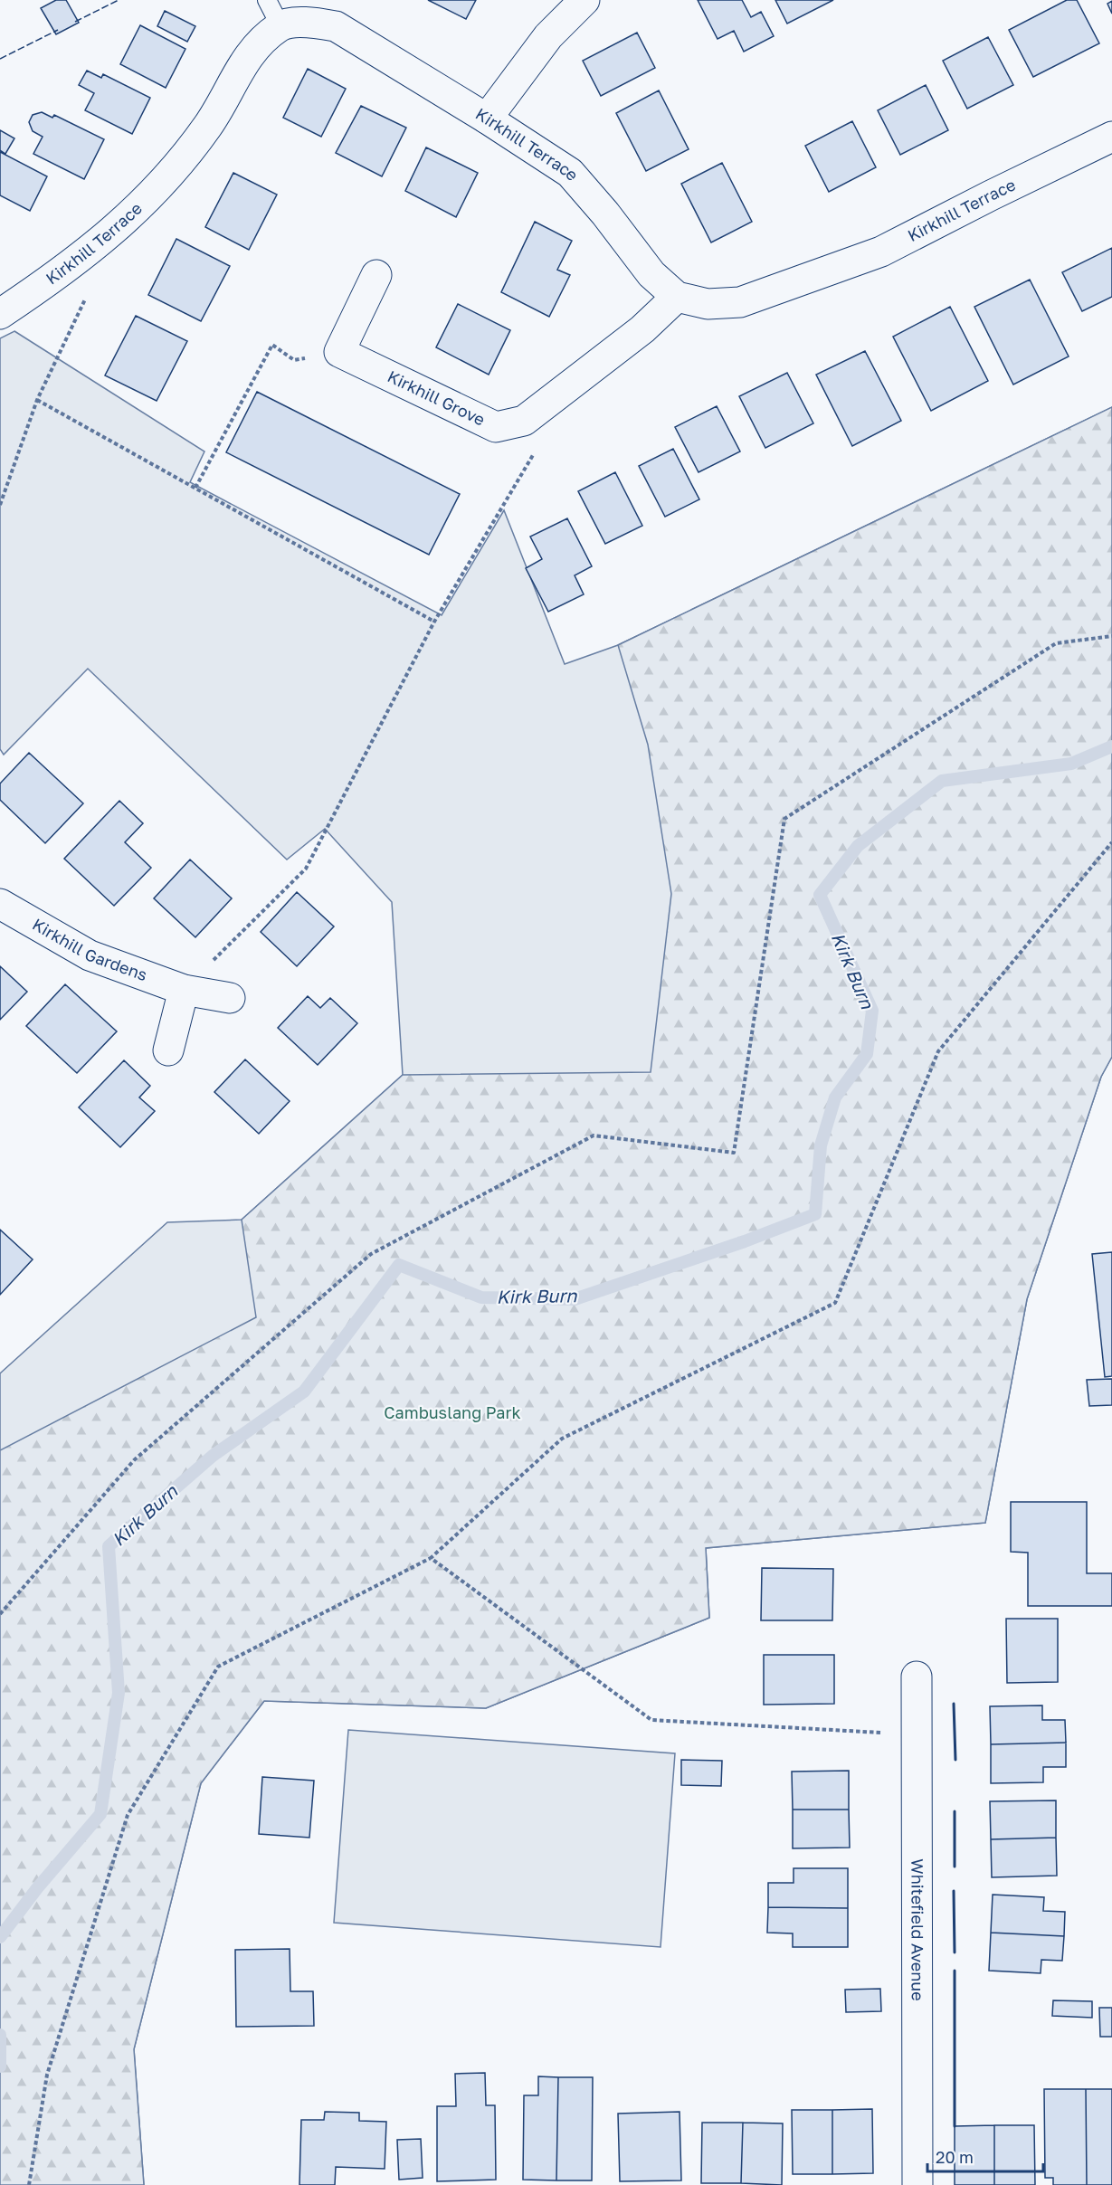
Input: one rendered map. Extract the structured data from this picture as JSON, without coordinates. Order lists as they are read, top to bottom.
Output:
{
  "streets": {
    "street": [
      "Kirkhill Terrace",
      "Kirkhill Grove",
      "Kirkhill Gardens",
      "Whitefield Avenue"
    ]
  },
  "crossings": [
    ["Kirkhill Terrace", "Kirkhill Grove"]
  ],
  "water": ["Kirk Burn"],
  "parks": ["Cambuslang Park"],
  "scale_bar": "20 m"
}
